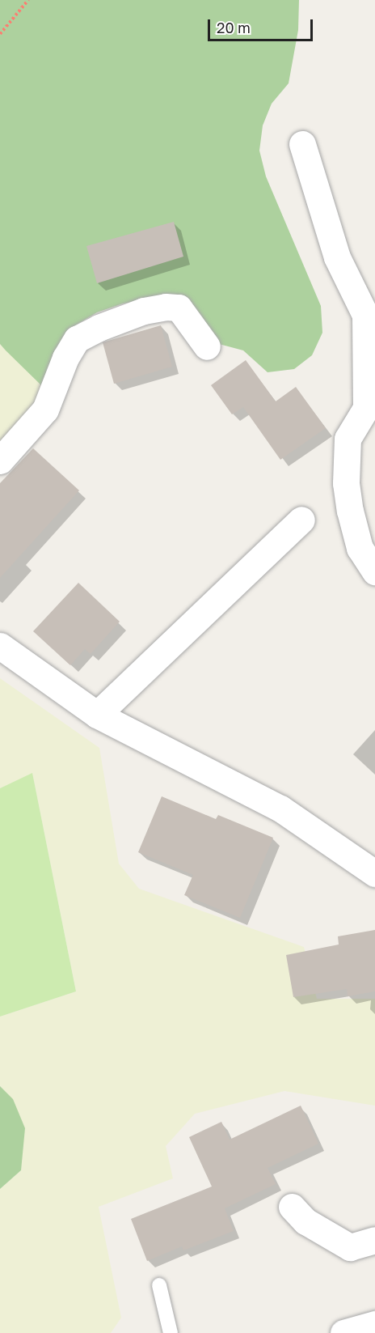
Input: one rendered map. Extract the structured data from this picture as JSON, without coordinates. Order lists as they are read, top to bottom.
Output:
{
  "scale_bar": "20 m"
}
